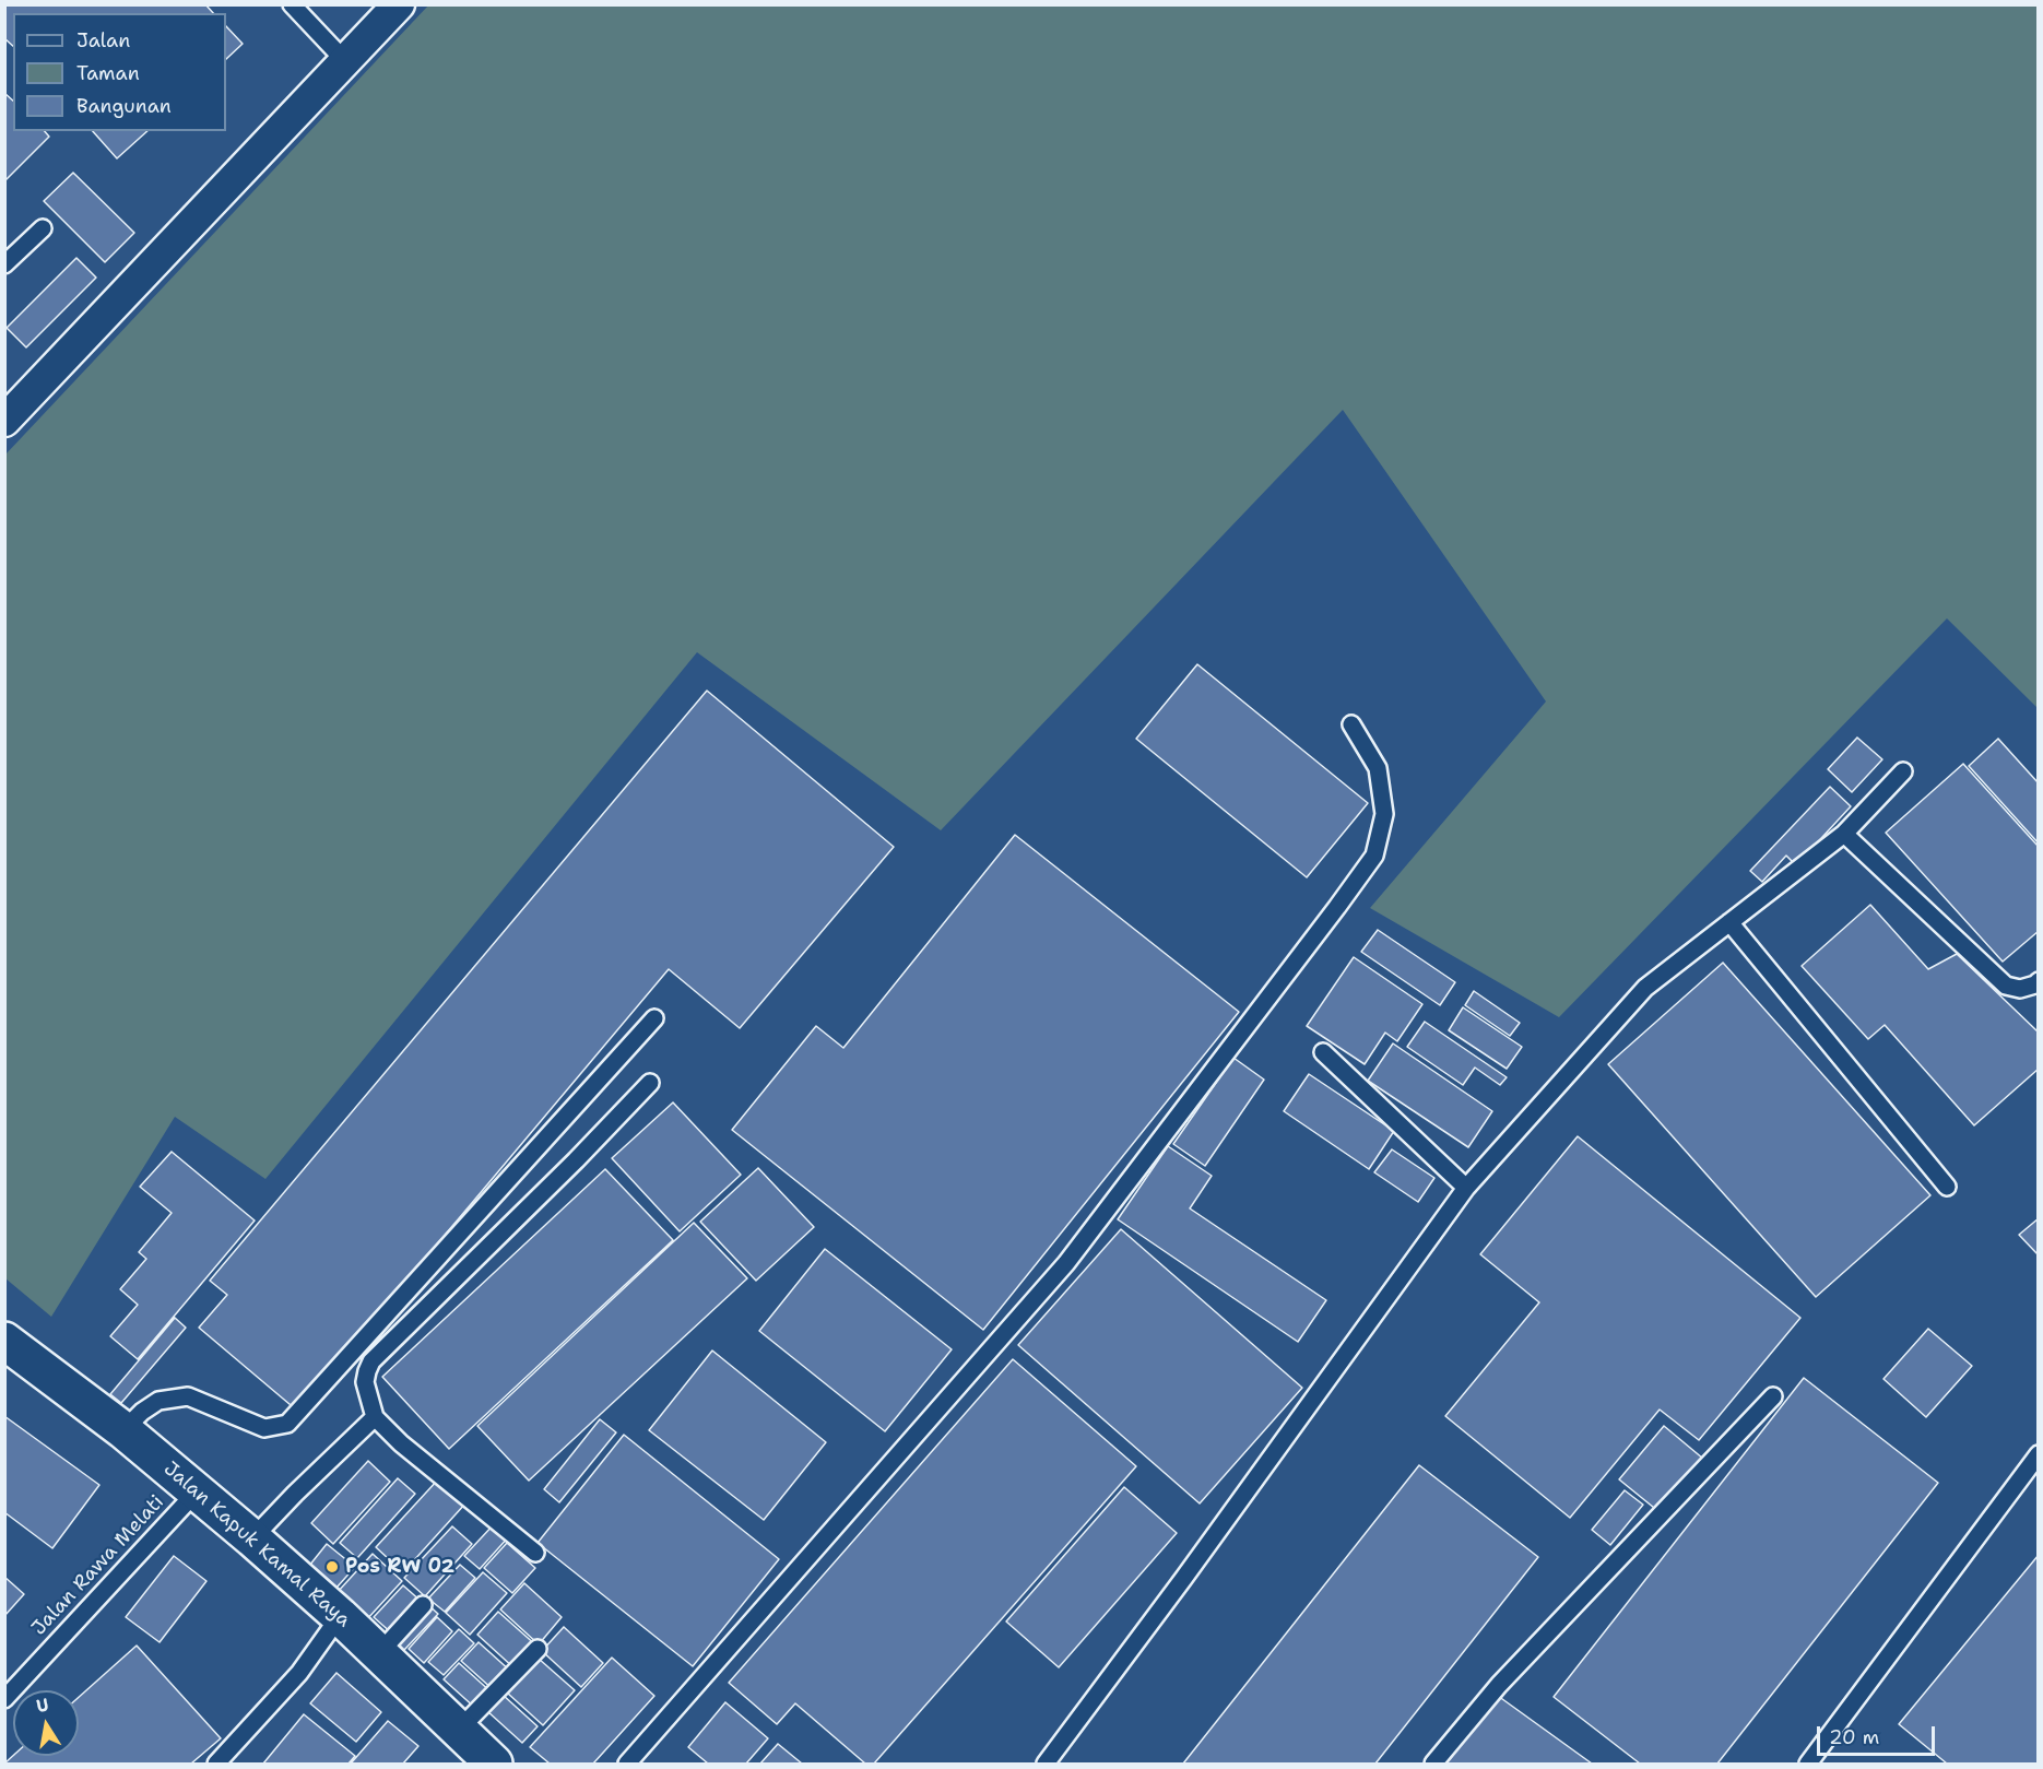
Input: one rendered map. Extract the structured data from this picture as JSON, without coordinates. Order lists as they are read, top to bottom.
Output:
{
  "streets": {
    "main road": ["Jalan Kapuk Kamal Raya"],
    "lane": ["Jalan Rawa Melati"]
  },
  "crossings": [
    ["Jalan Kapuk Kamal Raya", "Jalan Rawa Melati"]
  ],
  "places": ["Pos RW 02"],
  "legend": ["Jalan", "Taman", "Bangunan"],
  "scale_bar": "20 m",
  "north": "top"
}
